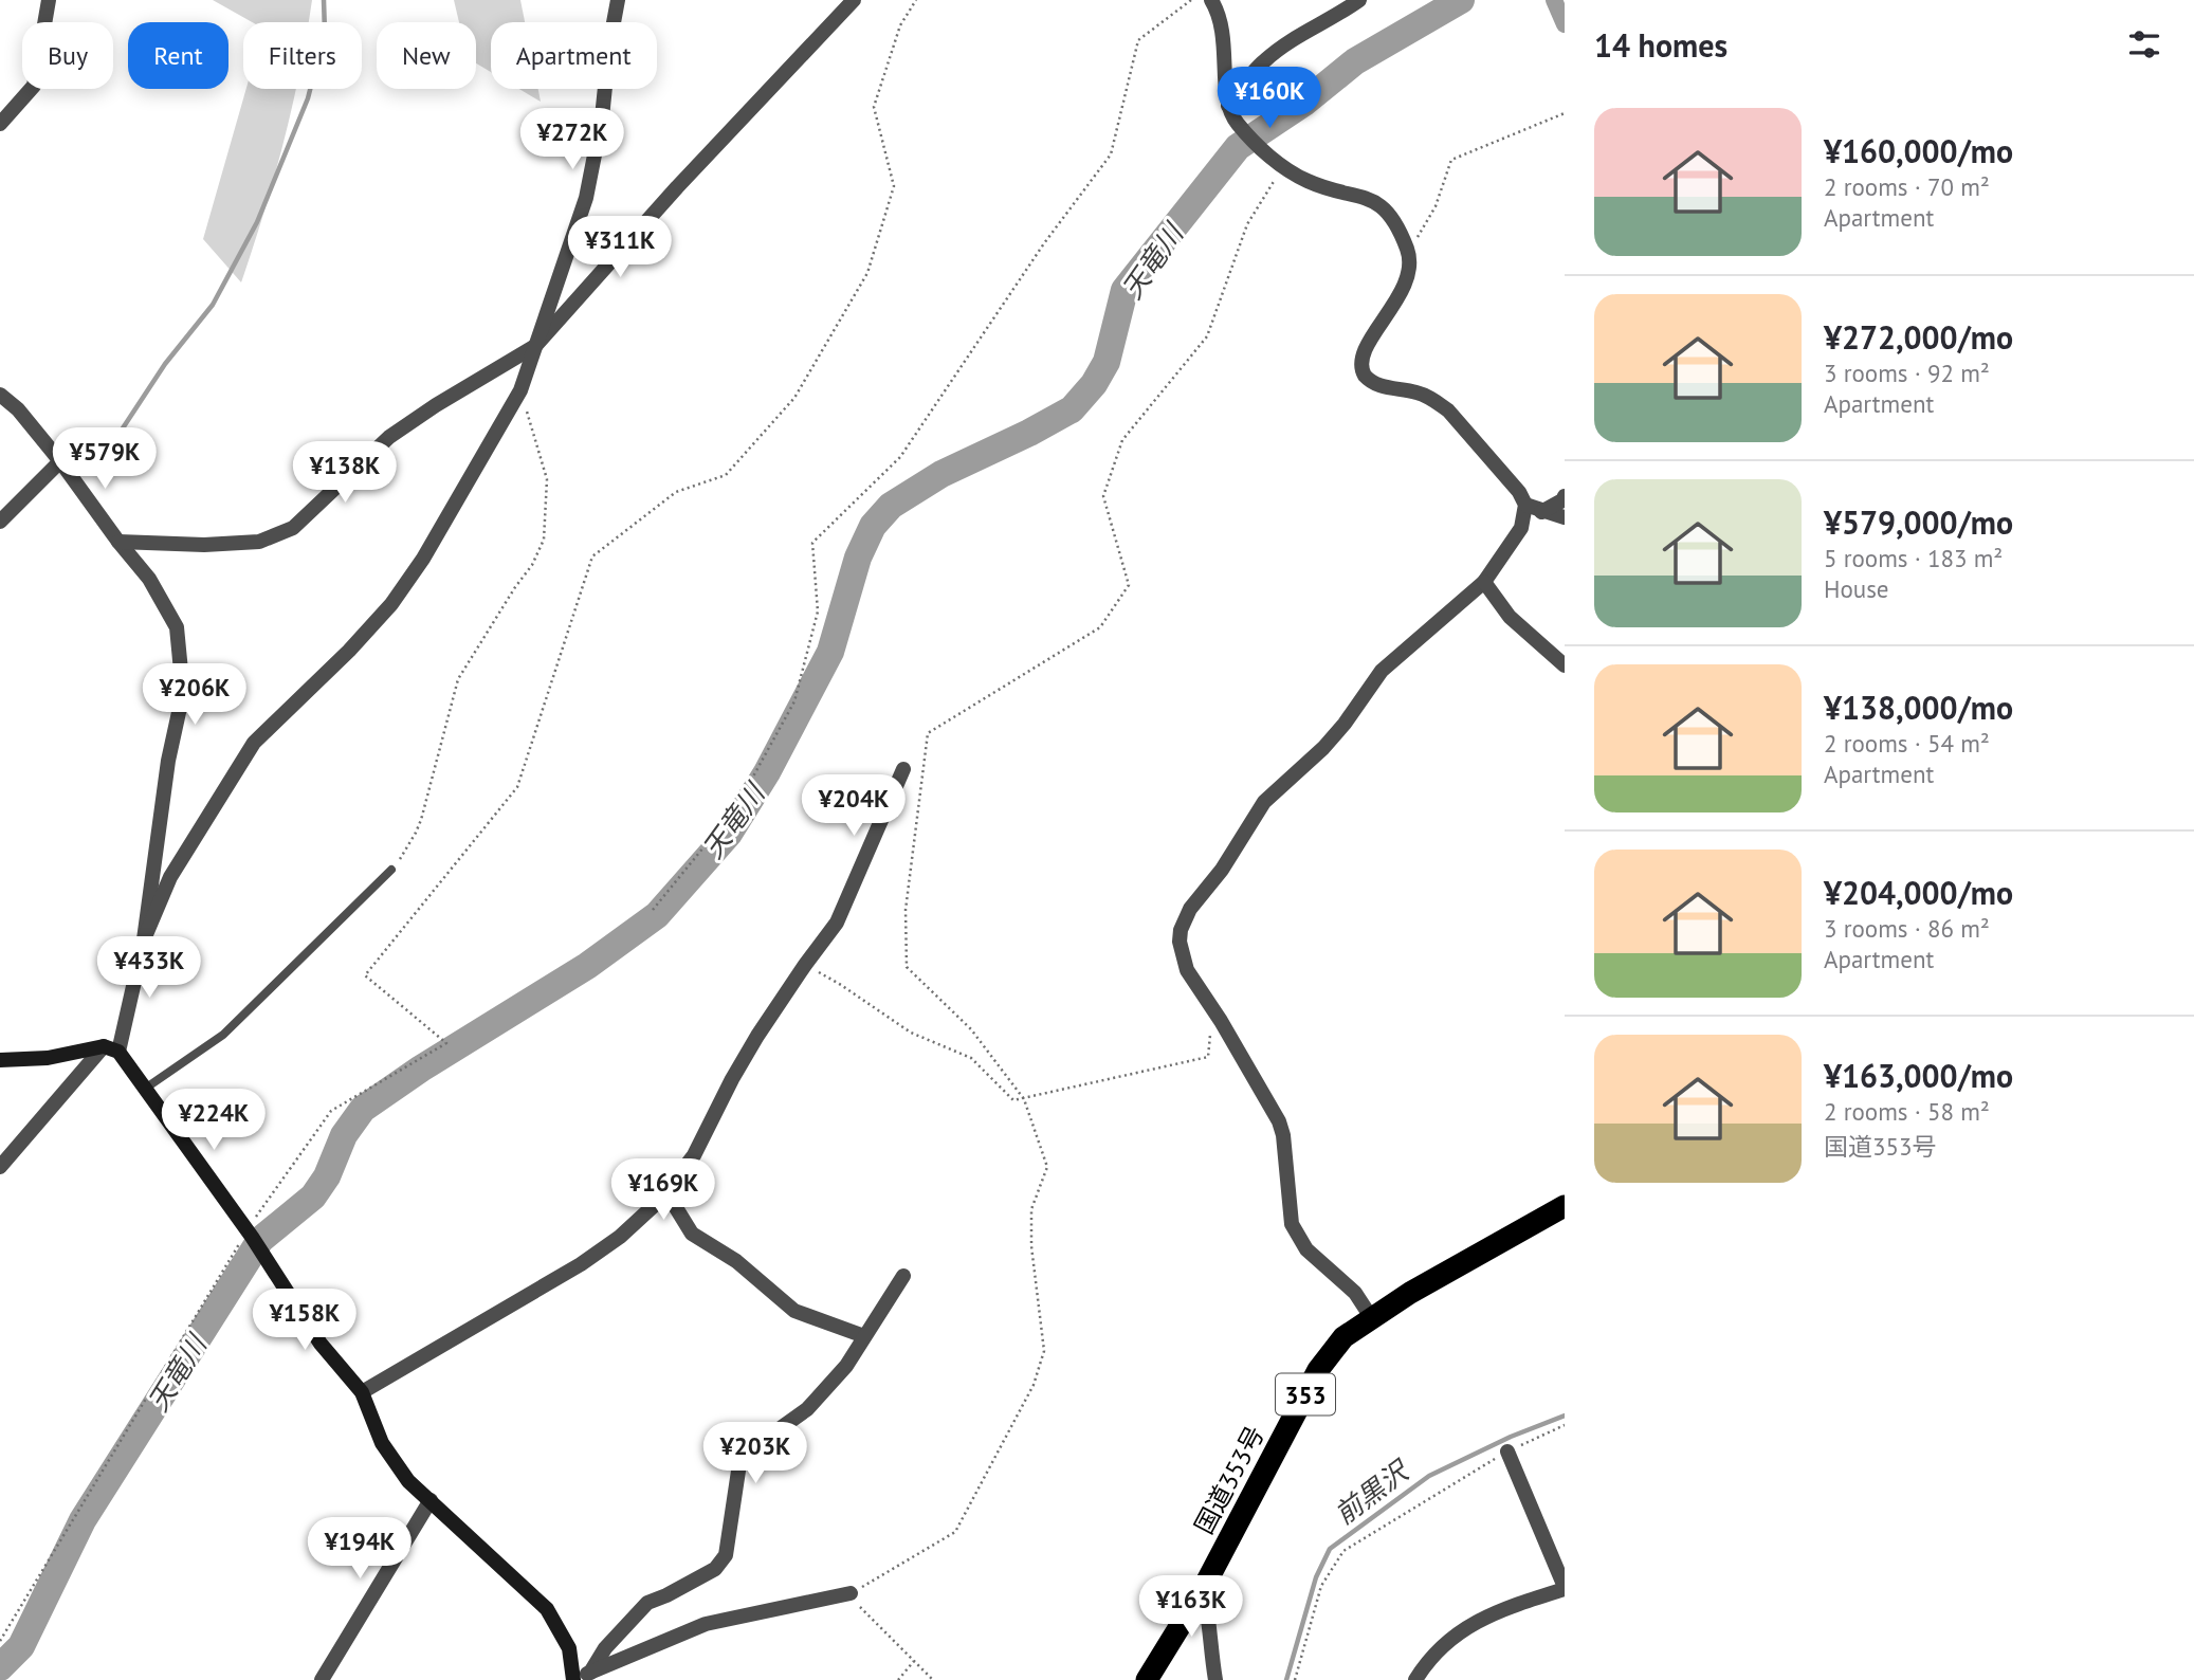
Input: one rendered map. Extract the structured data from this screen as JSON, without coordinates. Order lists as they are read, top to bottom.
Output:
{
  "streets": {
    "highway": ["353", "国道353号"]
  },
  "water": ["天竜川", "前黒沢"],
  "page": {
    "heading": "14 homes",
    "chip": [
      "Buy",
      "Rent",
      "Filters",
      "New",
      "Apartment"
    ],
    "price": [
      "¥160K",
      "¥272K",
      "¥311K",
      "¥579K",
      "¥138K",
      "¥206K",
      "¥204K",
      "¥433K",
      "¥224K",
      "¥169K",
      "¥158K",
      "¥203K",
      "¥194K",
      "¥163K"
    ],
    "list": [
      {
        "name": "¥160,000/mo",
        "note": "2 rooms · 70 m² · Apartment"
      },
      {
        "name": "¥272,000/mo",
        "note": "3 rooms · 92 m² · Apartment"
      },
      {
        "name": "¥579,000/mo",
        "note": "5 rooms · 183 m² · House"
      },
      {
        "name": "¥138,000/mo",
        "note": "2 rooms · 54 m² · Apartment"
      },
      {
        "name": "¥204,000/mo",
        "note": "3 rooms · 86 m² · Apartment"
      },
      {
        "name": "¥163,000/mo",
        "note": "2 rooms · 58 m² · 国道353号"
      }
    ]
  }
}
